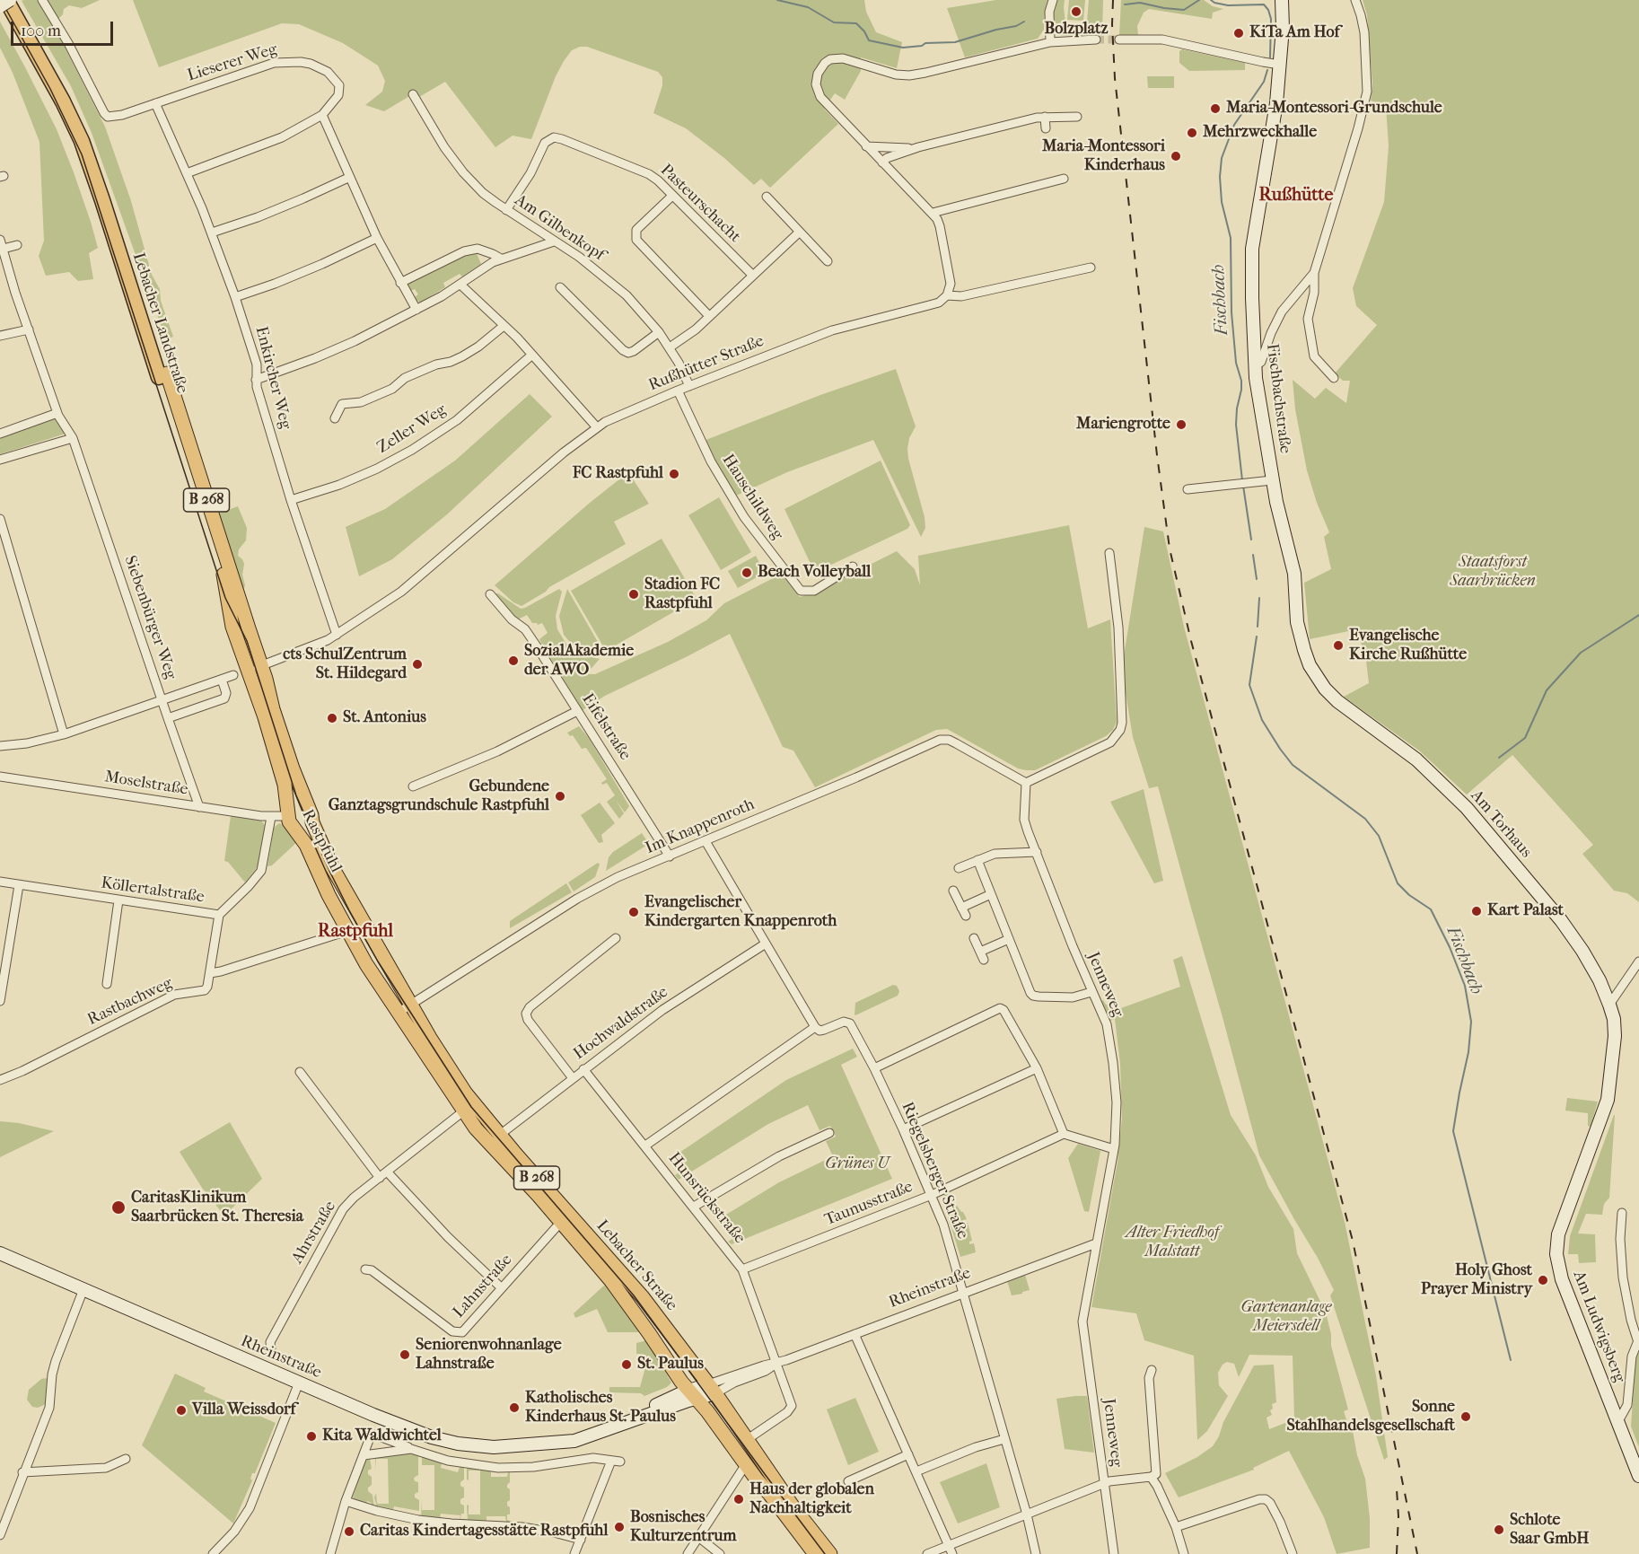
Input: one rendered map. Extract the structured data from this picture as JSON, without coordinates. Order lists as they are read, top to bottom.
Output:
{
  "streets": {
    "highway": ["Lebacher Landstraße", "B 268"],
    "main road": [
      "Fischbachstraße",
      "Am Torhaus",
      "Rastpfuhl",
      "Lebacher Straße",
      "Rheinstraße",
      "Am Ludwigsberg"
    ],
    "street": [
      "Lieserer Weg",
      "Pasteurschacht",
      "Am Gilbenkopf",
      "Rußhütter Straße",
      "Enkircher Weg",
      "Zeller Weg",
      "Hauschildweg",
      "Siebenbürger Weg",
      "Eifelstraße",
      "Moselstraße",
      "Im Knappenroth",
      "Köllertalstraße",
      "Jenneweg",
      "Rastbachweg",
      "Hochwaldstraße",
      "Riegelsberger Straße",
      "Hunsrückstraße",
      "Taunusstraße",
      "Ahrstraße",
      "Lahnstraße"
    ]
  },
  "crossings": [
    ["Lieserer Weg", "Enkircher Weg"],
    ["Pasteurschacht", "Am Gilbenkopf"],
    ["Am Gilbenkopf", "Rußhütter Straße"],
    ["Lebacher Landstraße", "Rußhütter Straße"],
    ["Lebacher Landstraße", "B 268"],
    ["Lebacher Landstraße", "Rastpfuhl"],
    ["Rußhütter Straße", "Enkircher Weg"],
    ["Rußhütter Straße", "Hauschildweg"],
    ["Rußhütter Straße", "Rastpfuhl"],
    ["Enkircher Weg", "Zeller Weg"],
    ["Fischbachstraße", "Am Torhaus"],
    ["B 268", "Moselstraße"],
    ["B 268", "Rastpfuhl"],
    ["B 268", "Lebacher Straße"],
    ["Siebenbürger Weg", "Moselstraße"],
    ["Eifelstraße", "Im Knappenroth"],
    ["Moselstraße", "Rastpfuhl"],
    ["Moselstraße", "Köllertalstraße"],
    ["Am Torhaus", "Am Ludwigsberg"],
    ["Im Knappenroth", "Rastpfuhl"],
    ["Im Knappenroth", "Jenneweg"],
    ["Im Knappenroth", "Lebacher Straße"],
    ["Rastpfuhl", "Lebacher Straße"],
    ["Köllertalstraße", "Rastbachweg"],
    ["Jenneweg", "Rheinstraße"],
    ["Hochwaldstraße", "Hunsrückstraße"],
    ["Hochwaldstraße", "Lebacher Straße"],
    ["Riegelsberger Straße", "Taunusstraße"],
    ["Riegelsberger Straße", "Rheinstraße"],
    ["Hunsrückstraße", "Taunusstraße"],
    ["Hunsrückstraße", "Rheinstraße"],
    ["Ahrstraße", "Lebacher Straße"],
    ["Lebacher Straße", "Lahnstraße"],
    ["Lebacher Straße", "Rheinstraße"]
  ],
  "districts": ["Rußhütte", "Rastpfuhl"],
  "water": ["Fischbach"],
  "parks": [
    "Staatsforst Saarbrücken",
    "Grünes U",
    "Alter Friedhof Malstatt",
    "Gartenanlage Meiersdell"
  ],
  "places": [
    "Bolzplatz",
    "KiTa Am Hof",
    "Maria-Montessori-Grundschule",
    "Mehrzweckhalle",
    "Maria-Montessori Kinderhaus",
    "Mariengrotte",
    "FC Rastpfuhl",
    "Beach Volleyball",
    "Stadion FC Rastpfuhl",
    "Evangelische Kirche Rußhütte",
    "SozialAkademie der AWO",
    "cts SchulZentrum St. Hildegard",
    "St. Antonius",
    "Gebundene Ganztagsgrundschule Rastpfuhl",
    "Kart Palast",
    "Evangelischer Kindergarten Knappenroth",
    "CaritasKlinikum Saarbrücken St. Theresia",
    "Holy Ghost Prayer Ministry",
    "Seniorenwohnanlage Lahnstraße",
    "St. Paulus",
    "Katholisches Kinderhaus St. Paulus",
    "Villa Weissdorf",
    "Sonne Stahlhandelsgesellschaft",
    "Kita Waldwichtel",
    "Haus der globalen Nachhaltigkeit",
    "Bosnisches Kulturzentrum",
    "Schlote Saar GmbH",
    "Caritas Kindertagesstätte Rastpfuhl"
  ],
  "scale_bar": "100 m"
}
